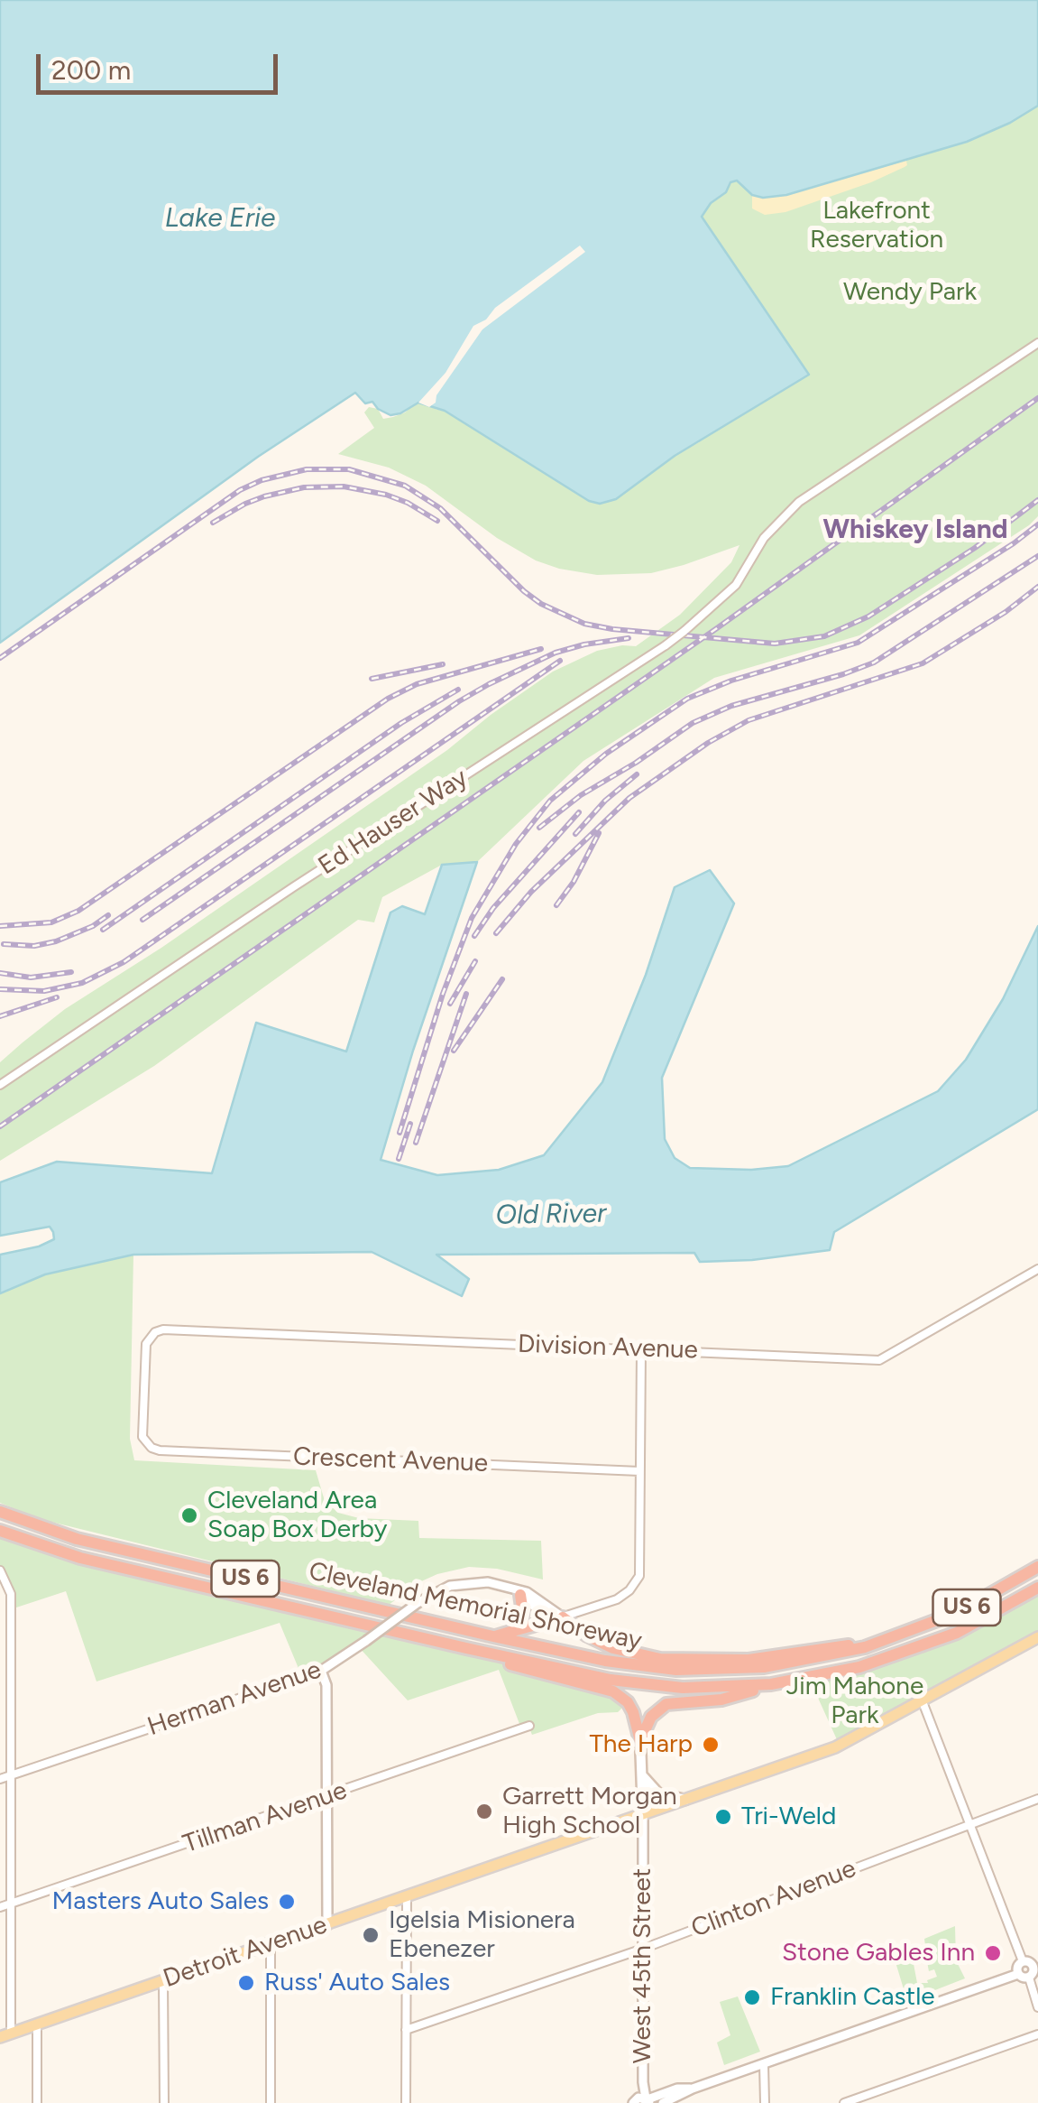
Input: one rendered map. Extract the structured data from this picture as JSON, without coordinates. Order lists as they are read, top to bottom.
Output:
{
  "streets": {
    "highway": ["US 6", "Cleveland Memorial Shoreway"],
    "main road": ["Detroit Avenue", "West 45th Street"],
    "street": [
      "Ed Hauser Way",
      "Division Avenue",
      "Crescent Avenue",
      "Herman Avenue",
      "Tillman Avenue",
      "Clinton Avenue"
    ]
  },
  "crossings": [
    ["Division Avenue", "Crescent Avenue"],
    ["Clinton Avenue", "West 45th Street"],
    ["Detroit Avenue", "West 45th Street"]
  ],
  "districts": ["Whiskey Island"],
  "water": ["Lake Erie", "Old River"],
  "parks": ["Lakefront Reservation", "Wendy Park", "Jim Mahone Park"],
  "places": [
    "Cleveland Area Soap Box Derby",
    "The Harp",
    "Garrett Morgan High School",
    "Tri-Weld",
    "Masters Auto Sales",
    "Igelsia Misionera Ebenezer",
    "Stone Gables Inn",
    "Russ' Auto Sales",
    "Franklin Castle"
  ],
  "scale_bar": "200 m"
}
